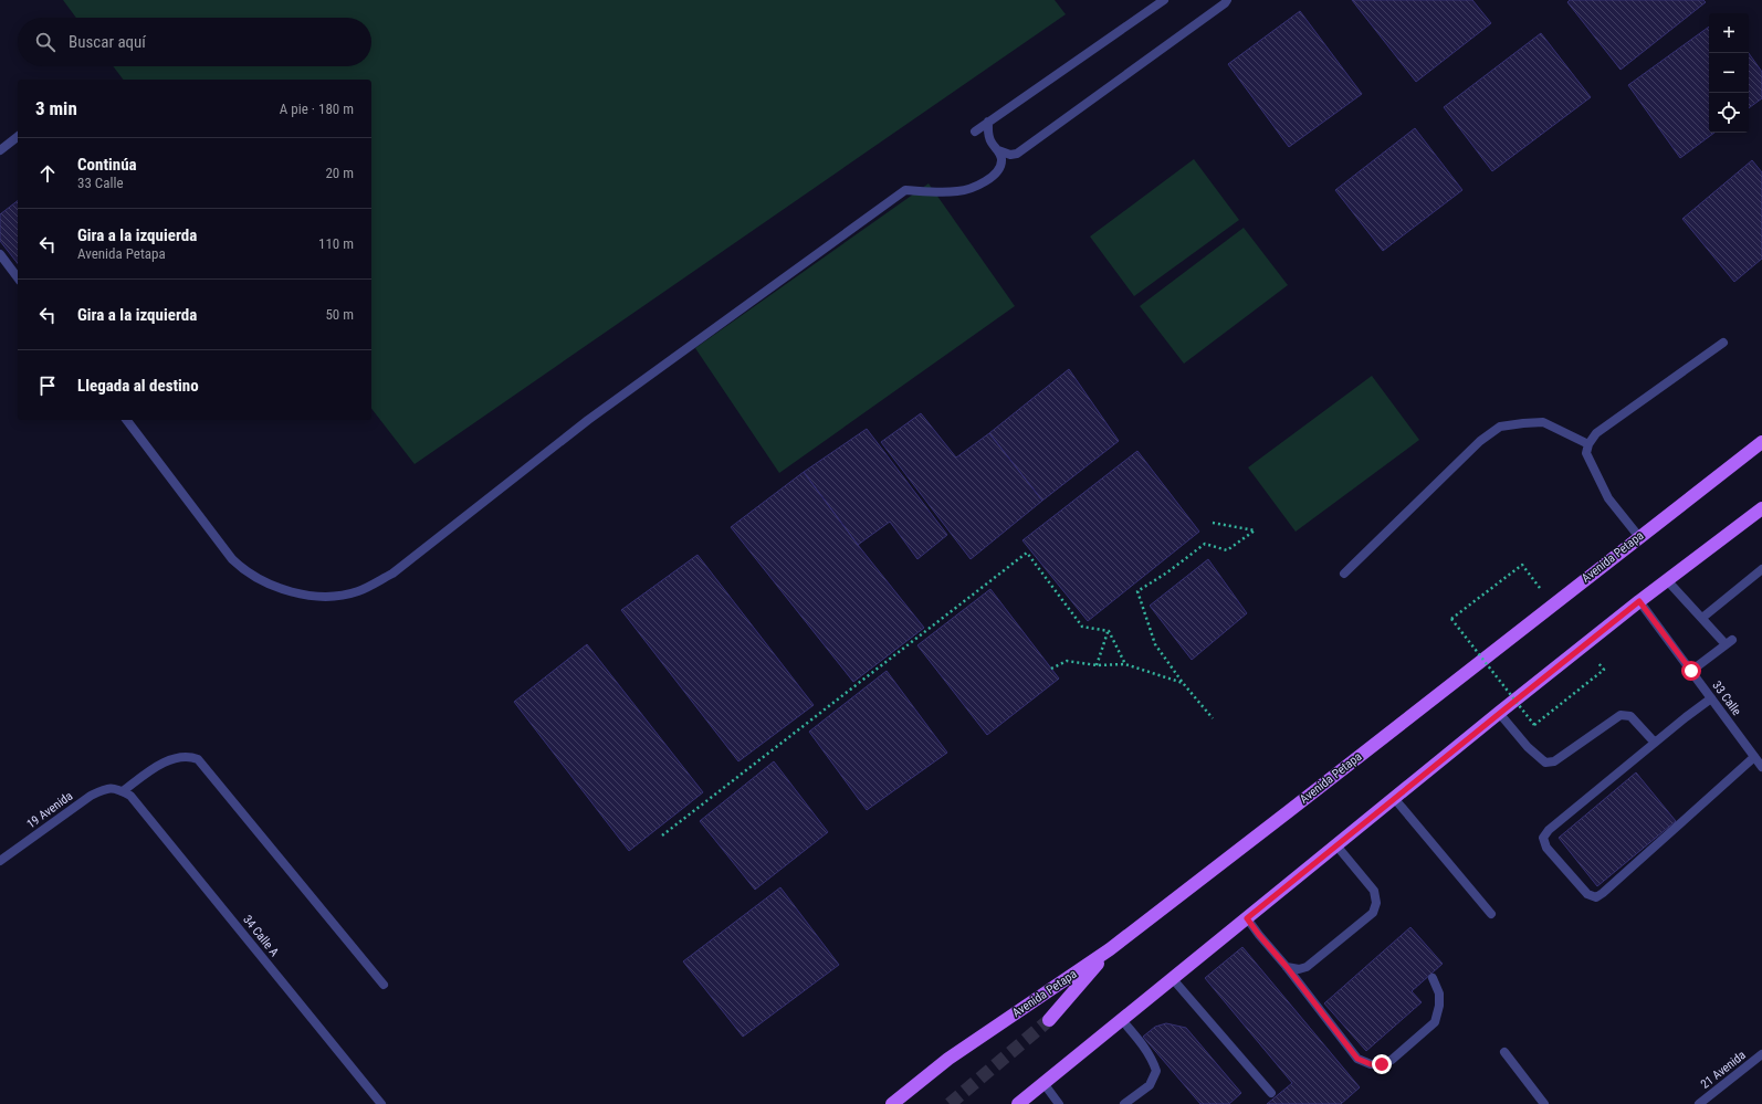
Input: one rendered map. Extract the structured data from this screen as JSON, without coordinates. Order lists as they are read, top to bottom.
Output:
{
  "streets": {
    "main road": ["Avenida Petapa"],
    "street": [
      "33 Calle",
      "19 Avenida",
      "34 Calle A",
      "21 Avenida"
    ]
  },
  "crossings": [
    ["19 Avenida", "34 Calle A"]
  ],
  "page": {
    "map_buttons": ["+", "−"],
    "search": "Buscar aquí",
    "heading": ["3 min", "A pie · 180 m"],
    "list": [
      ["Continúa", "33 Calle", "20 m"],
      ["Gira a la izquierda", "Avenida Petapa", "110 m"],
      ["Gira a la izquierda", "50 m"],
      "Llegada al destino"
    ]
  }
}
